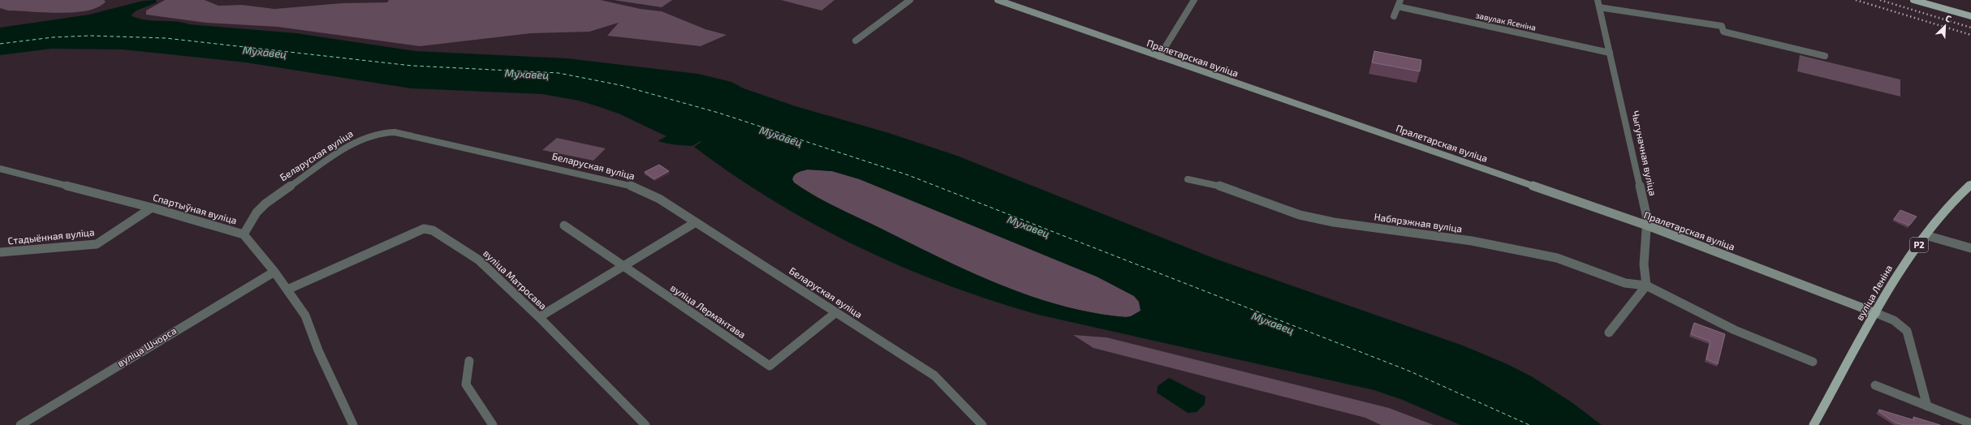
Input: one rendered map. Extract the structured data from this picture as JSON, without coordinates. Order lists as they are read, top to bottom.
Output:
{
  "streets": {
    "main road": ["Пралетарская вуліца", "Р2", "вуліца Леніна"],
    "street": [
      "завулак Ясеніна",
      "Чыгуначная вуліца",
      "Беларуская вуліца",
      "Спартыўная вуліца",
      "Набярэжная вуліца",
      "Стадыённая вуліца",
      "вуліца Матросава",
      "вуліца Лермантава",
      "вуліца Шчорса"
    ]
  },
  "crossings": [
    ["завулак Ясеніна", "Чыгуначная вуліца"],
    ["Пралетарская вуліца", "Чыгуначная вуліца"],
    ["Пралетарская вуліца", "вуліца Леніна"],
    ["Чыгуначная вуліца", "Набярэжная вуліца"],
    ["Беларуская вуліца", "Спартыўная вуліца"],
    ["Беларуская вуліца", "вуліца Лермантава"],
    ["Спартыўная вуліца", "Стадыённая вуліца"],
    ["Спартыўная вуліца", "вуліца Матросава"],
    ["Спартыўная вуліца", "вуліца Шчорса"]
  ],
  "water": ["Мухавец"],
  "north": "top right"
}
